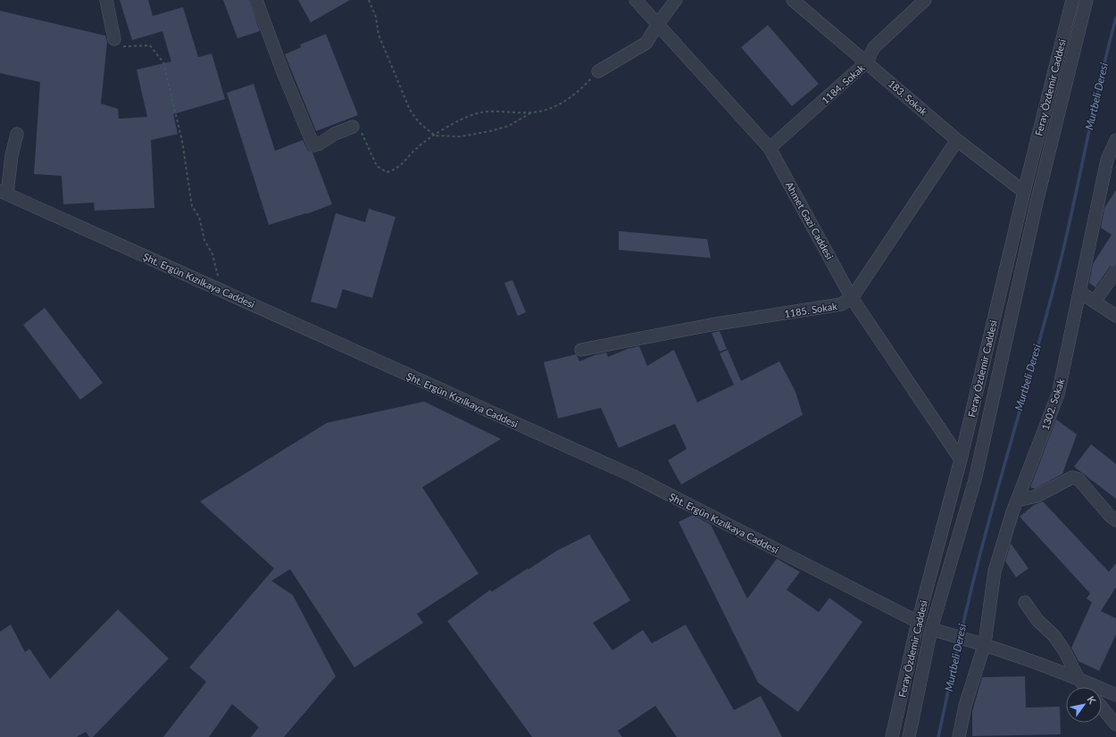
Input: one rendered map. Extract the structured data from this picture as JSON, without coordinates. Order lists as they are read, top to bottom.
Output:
{
  "streets": {
    "street": [
      "1184. Sokak",
      "Feray Özdemir Caddesi",
      "183. Sokak",
      "Ahmet Gazi Caddesi",
      "Şht. Ergün Kızılkaya Caddesi",
      "1185. Sokak",
      "1302. Sokak"
    ]
  },
  "crossings": [
    ["1184. Sokak", "183. Sokak"],
    ["1184. Sokak", "Ahmet Gazi Caddesi"],
    ["Feray Özdemir Caddesi", "183. Sokak"],
    ["Feray Özdemir Caddesi", "Ahmet Gazi Caddesi"],
    ["Feray Özdemir Caddesi", "Şht. Ergün Kızılkaya Caddesi"],
    ["Ahmet Gazi Caddesi", "1185. Sokak"]
  ],
  "water": ["Murtbeli Deresi"],
  "north": "top right"
}
